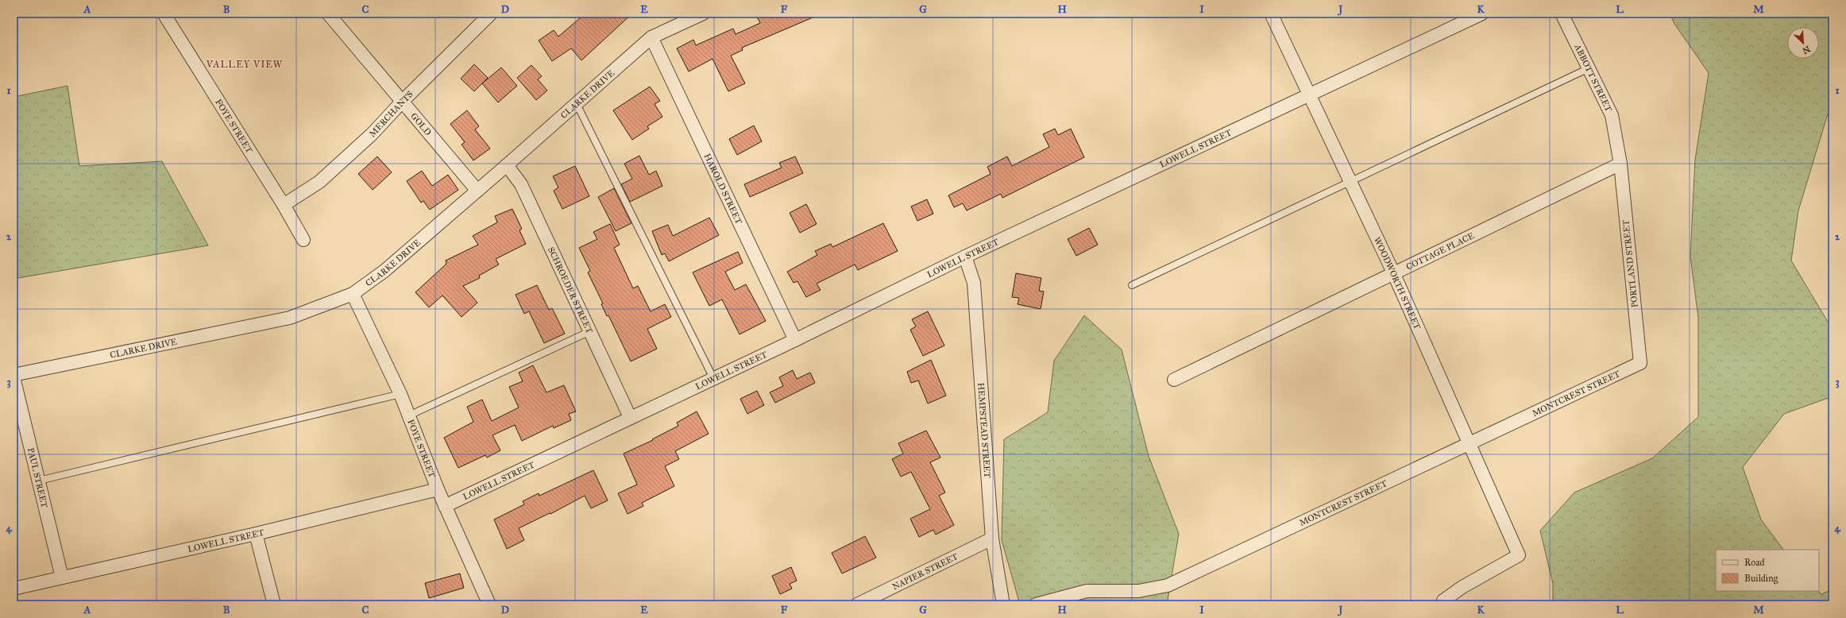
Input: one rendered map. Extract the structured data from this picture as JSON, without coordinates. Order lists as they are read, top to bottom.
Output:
{
  "streets": {
    "street": [
      "ABBOTT STREET",
      "CLARKE DRIVE",
      "MERCHANTS",
      "GOLD",
      "FOYE STREET",
      "LOWELL STREET",
      "HAROLD STREET",
      "COTTAGE PLACE",
      "PORTLAND STREET",
      "WOODWORTH STREET",
      "SCHROEDER STREET",
      "MONTCREST STREET",
      "HEMPSTEAD STREET",
      "PAUL STREET",
      "NAPIER STREET"
    ]
  },
  "crossings": [
    ["ABBOTT STREET", "COTTAGE PLACE"],
    ["ABBOTT STREET", "PORTLAND STREET"],
    ["CLARKE DRIVE", "GOLD"],
    ["CLARKE DRIVE", "FOYE STREET"],
    ["CLARKE DRIVE", "HAROLD STREET"],
    ["CLARKE DRIVE", "SCHROEDER STREET"],
    ["MERCHANTS", "GOLD"],
    ["MERCHANTS", "FOYE STREET"],
    ["FOYE STREET", "LOWELL STREET"],
    ["LOWELL STREET", "HAROLD STREET"],
    ["LOWELL STREET", "WOODWORTH STREET"],
    ["LOWELL STREET", "SCHROEDER STREET"],
    ["LOWELL STREET", "HEMPSTEAD STREET"],
    ["LOWELL STREET", "PAUL STREET"],
    ["COTTAGE PLACE", "PORTLAND STREET"],
    ["COTTAGE PLACE", "WOODWORTH STREET"],
    ["PORTLAND STREET", "MONTCREST STREET"],
    ["WOODWORTH STREET", "MONTCREST STREET"],
    ["HEMPSTEAD STREET", "NAPIER STREET"]
  ],
  "districts": ["VALLEY VIEW"],
  "legend": ["Road", "Building"],
  "north": "bottom right",
  "grid": {
    "columns": [
      "A",
      "B",
      "C",
      "D",
      "E",
      "F",
      "G",
      "H",
      "I",
      "J",
      "K",
      "L",
      "M"
    ],
    "rows": [
      "1",
      "2",
      "3",
      "4"
    ]
  }
}
